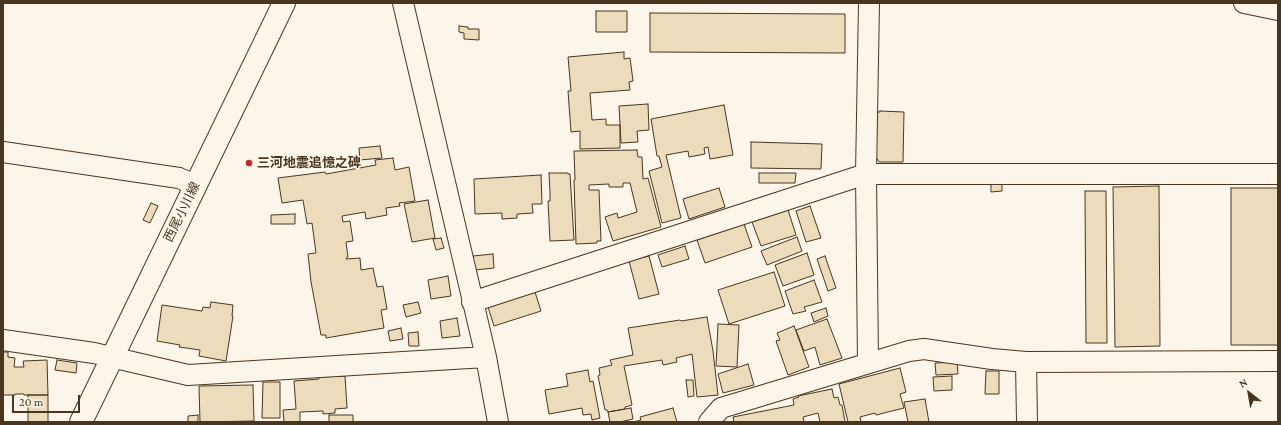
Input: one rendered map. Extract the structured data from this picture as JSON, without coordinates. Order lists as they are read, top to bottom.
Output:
{
  "streets": {
    "main road": ["西尾小川線"]
  },
  "places": ["三河地震追憶之碑"],
  "scale_bar": "20 m",
  "north": "top left"
}
